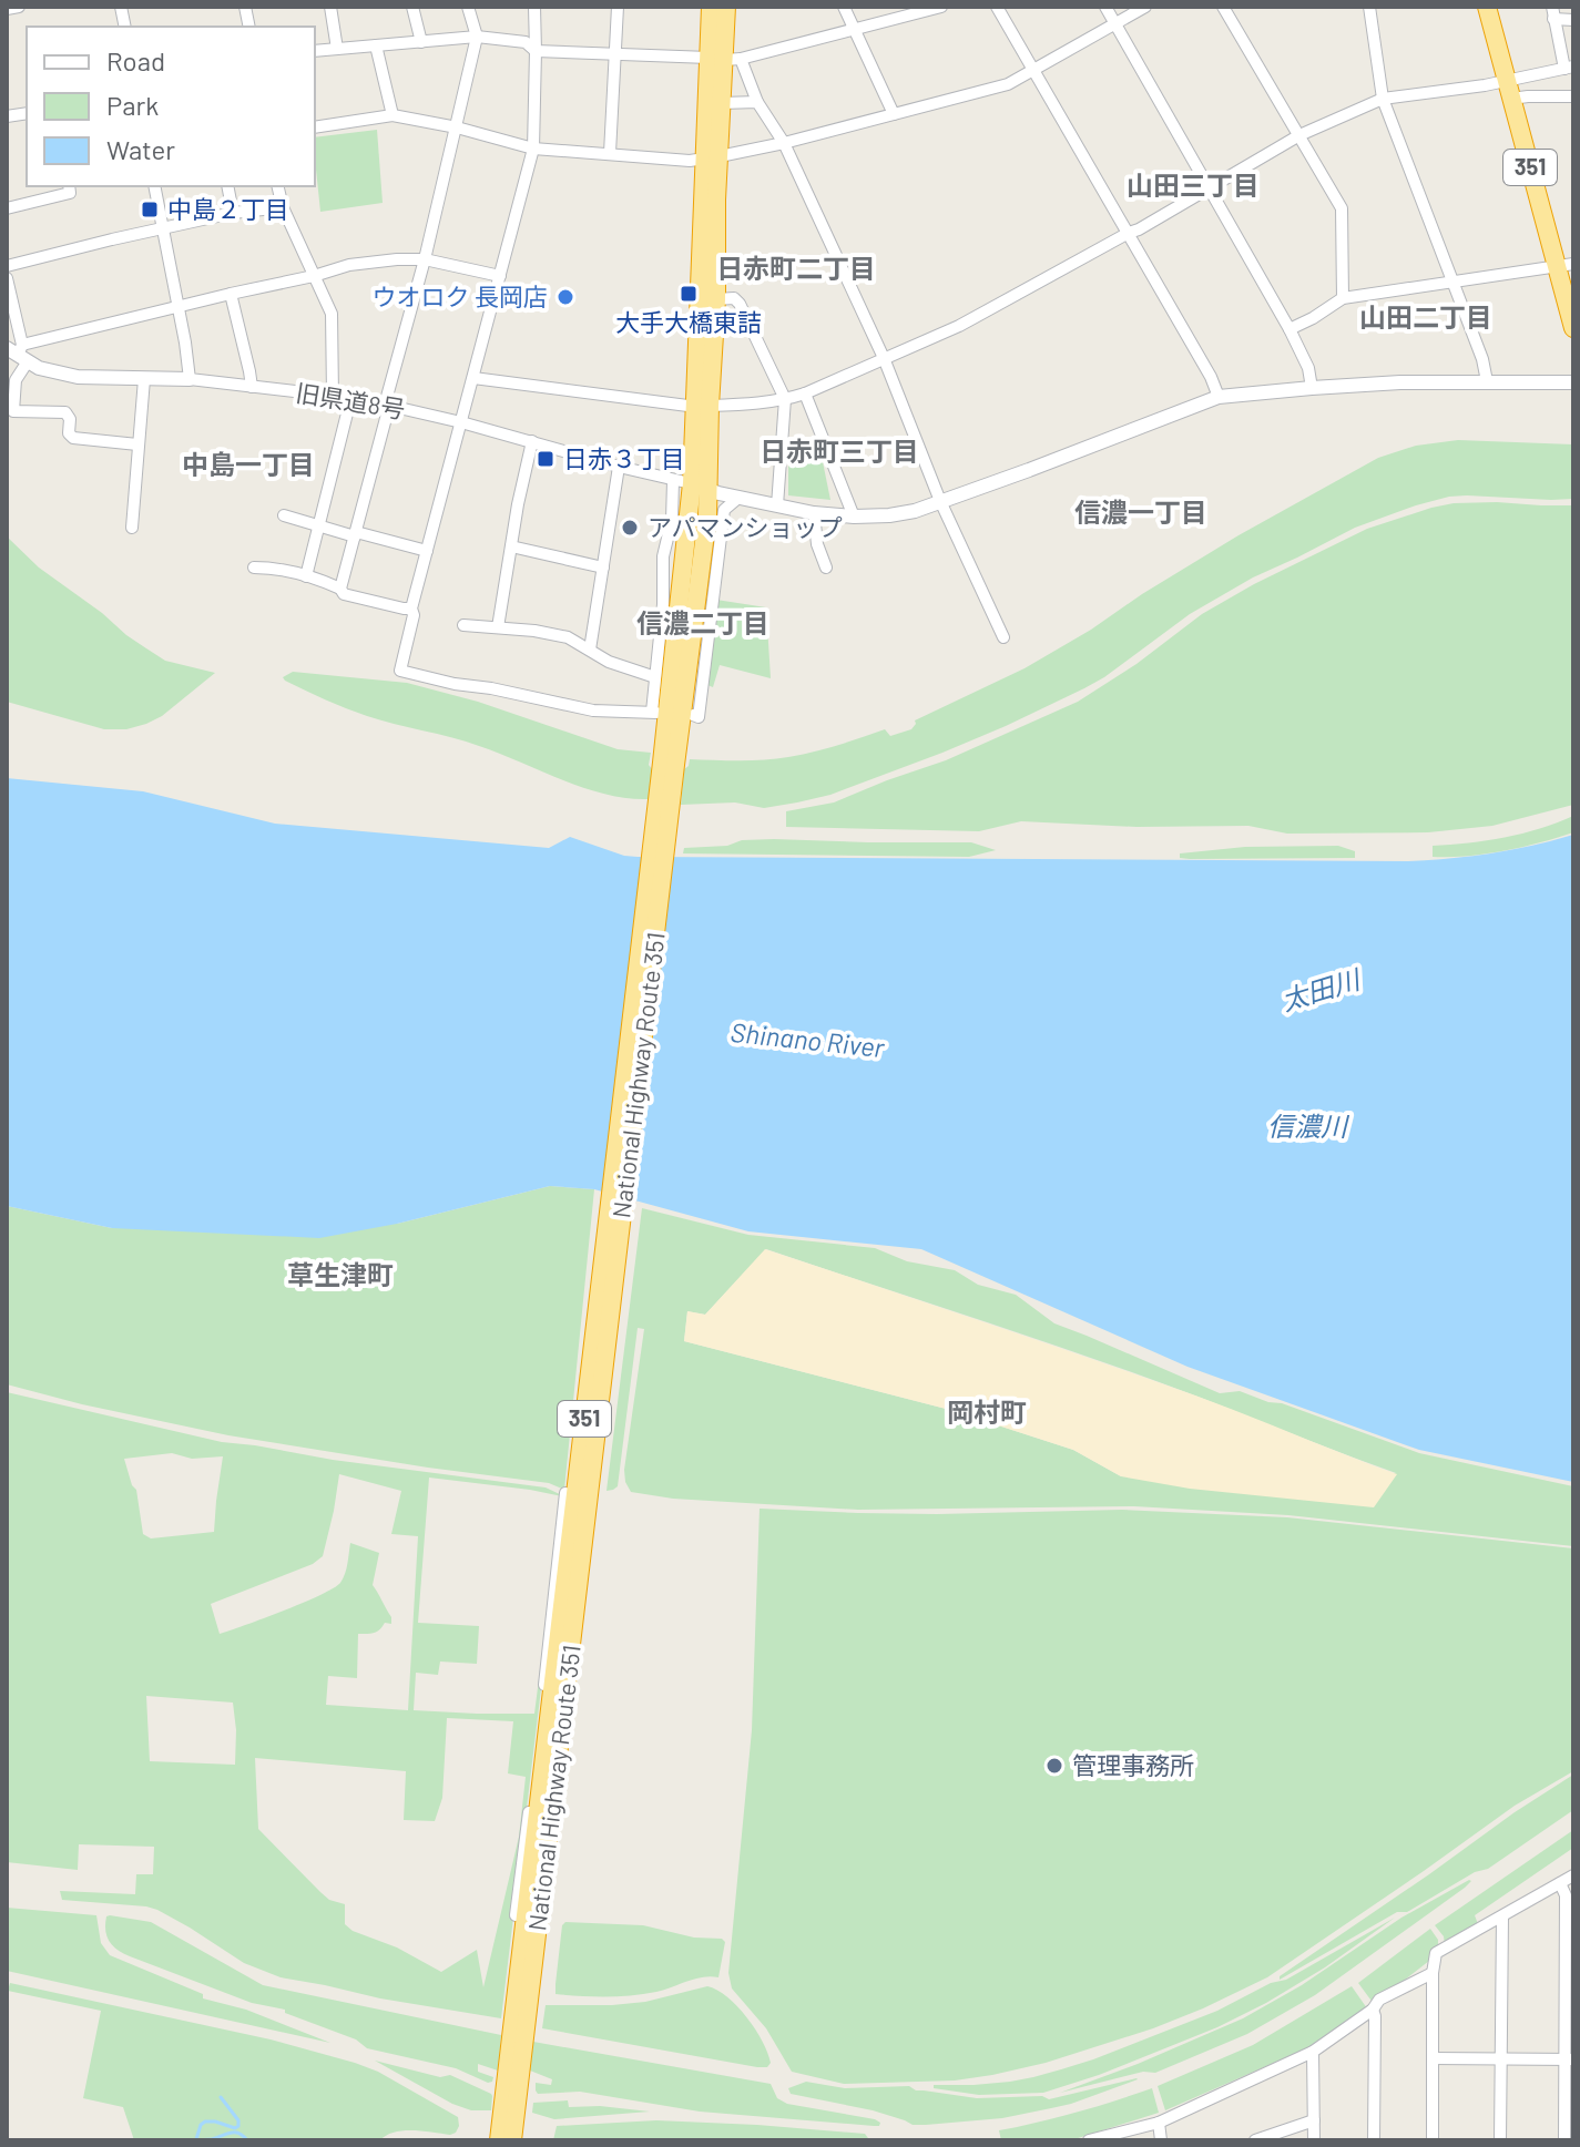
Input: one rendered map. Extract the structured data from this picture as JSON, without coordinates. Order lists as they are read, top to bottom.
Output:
{
  "streets": {
    "highway": ["351", "National Highway Route 351"],
    "street": ["旧県道8号"]
  },
  "crossings": [
    ["旧県道8号", "National Highway Route 351"]
  ],
  "districts": [
    "山田三丁目",
    "日赤町二丁目",
    "山田二丁目",
    "日赤町三丁目",
    "中島一丁目",
    "信濃一丁目",
    "信濃二丁目",
    "草生津町",
    "岡村町"
  ],
  "water": ["太田川", "Shinano River", "信濃川"],
  "places": {
    "transit": ["中島２丁目", "大手大橋東詰", "日赤３丁目"],
    "other": ["ウオロク 長岡店", "アパマンショップ", "管理事務所"]
  },
  "legend": ["Road", "Park", "Water"]
}
